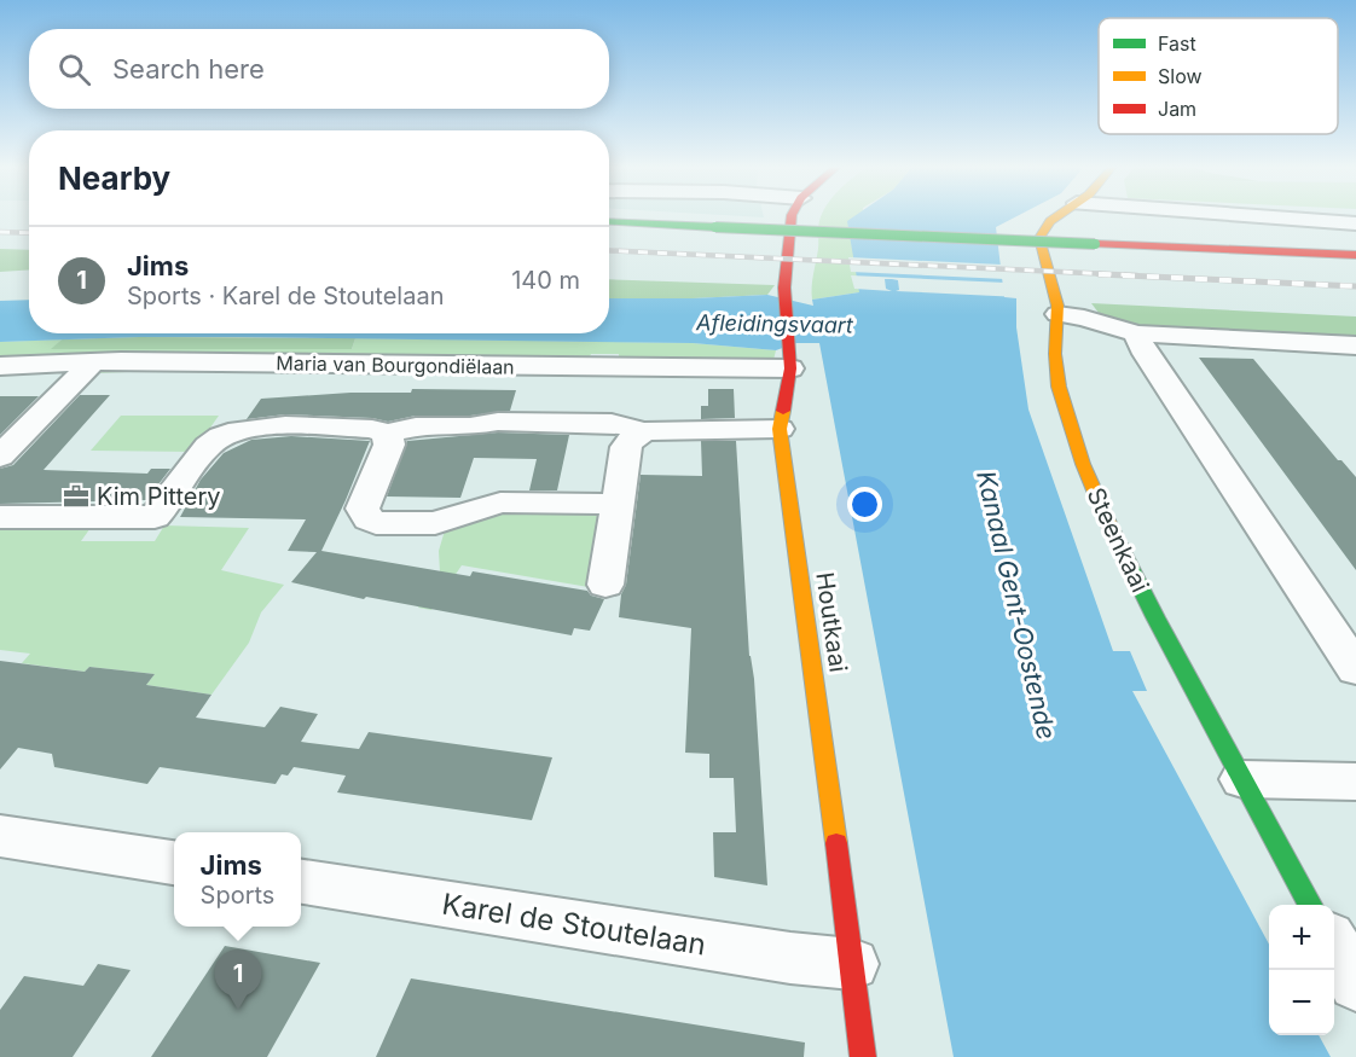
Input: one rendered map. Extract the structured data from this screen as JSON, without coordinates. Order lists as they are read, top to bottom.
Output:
{
  "streets": {
    "street": [
      "Maria van Bourgondiëlaan",
      "Steenkaai",
      "Houtkaai",
      "Karel de Stoutelaan"
    ]
  },
  "crossings": [
    ["Maria van Bourgondiëlaan", "Houtkaai"],
    ["Houtkaai", "Karel de Stoutelaan"]
  ],
  "water": ["Afleidingsvaart", "Kanaal Gent-Oostende"],
  "places": {
    "office": ["Kim Pittery"]
  },
  "legend": ["Fast", "Slow", "Jam"],
  "page": {
    "search": "Search here",
    "heading": "Nearby",
    "list": [
      {
        "mark": "1",
        "name": "Jims",
        "note": "Sports · Karel de Stoutelaan",
        "value": "140 m"
      }
    ],
    "popup": ["Jims", "Sports"],
    "map_buttons": ["+", "−"],
    "pins": "1"
  }
}
